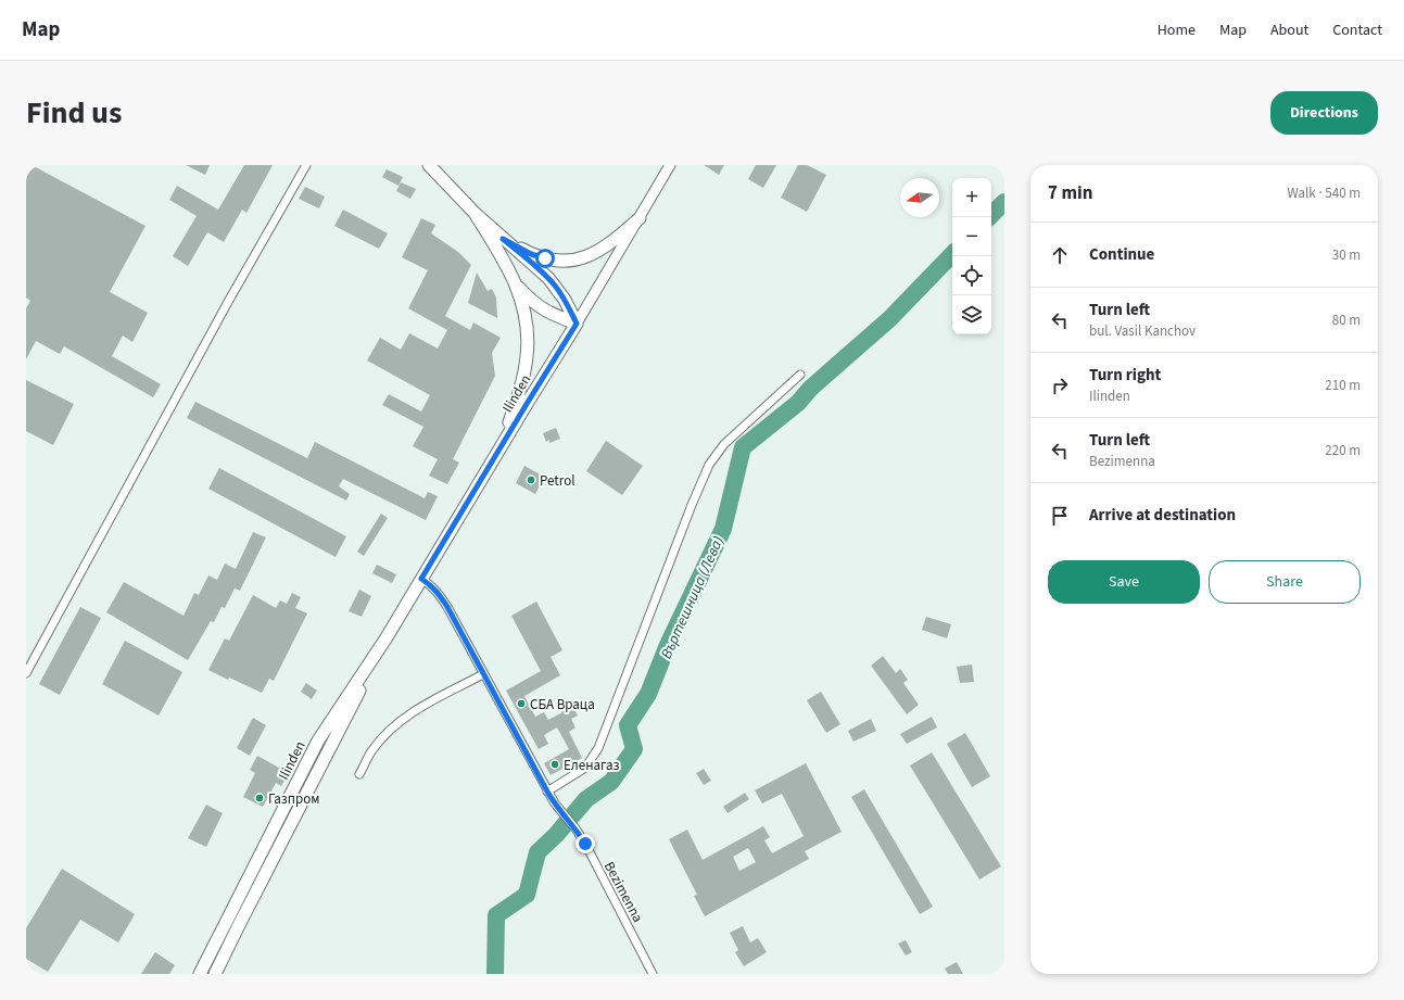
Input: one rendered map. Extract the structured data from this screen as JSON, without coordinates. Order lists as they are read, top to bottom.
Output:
{
  "streets": {
    "main road": ["Ilinden"],
    "street": ["Bezimenna"]
  },
  "crossings": [
    ["Ilinden", "Bezimenna"]
  ],
  "water": ["Въртешница (Лева)"],
  "places": [
    "Petrol",
    "СБА Враца",
    "Еленагаз",
    "Газпром"
  ],
  "north": "left",
  "page": {
    "header": "Map",
    "nav": [
      "Home",
      "Map",
      "About",
      "Contact"
    ],
    "title": "Find us",
    "buttons": [
      "Directions",
      ["Save", "Share"]
    ],
    "heading": ["7 min", "Walk · 540 m"],
    "map_buttons": ["+", "−"],
    "list": [
      ["Continue", "30 m"],
      ["Turn left", "bul. Vasil Kanchov", "80 m"],
      ["Turn right", "Ilinden", "210 m"],
      ["Turn left", "Bezimenna", "220 m"],
      "Arrive at destination"
    ]
  }
}
